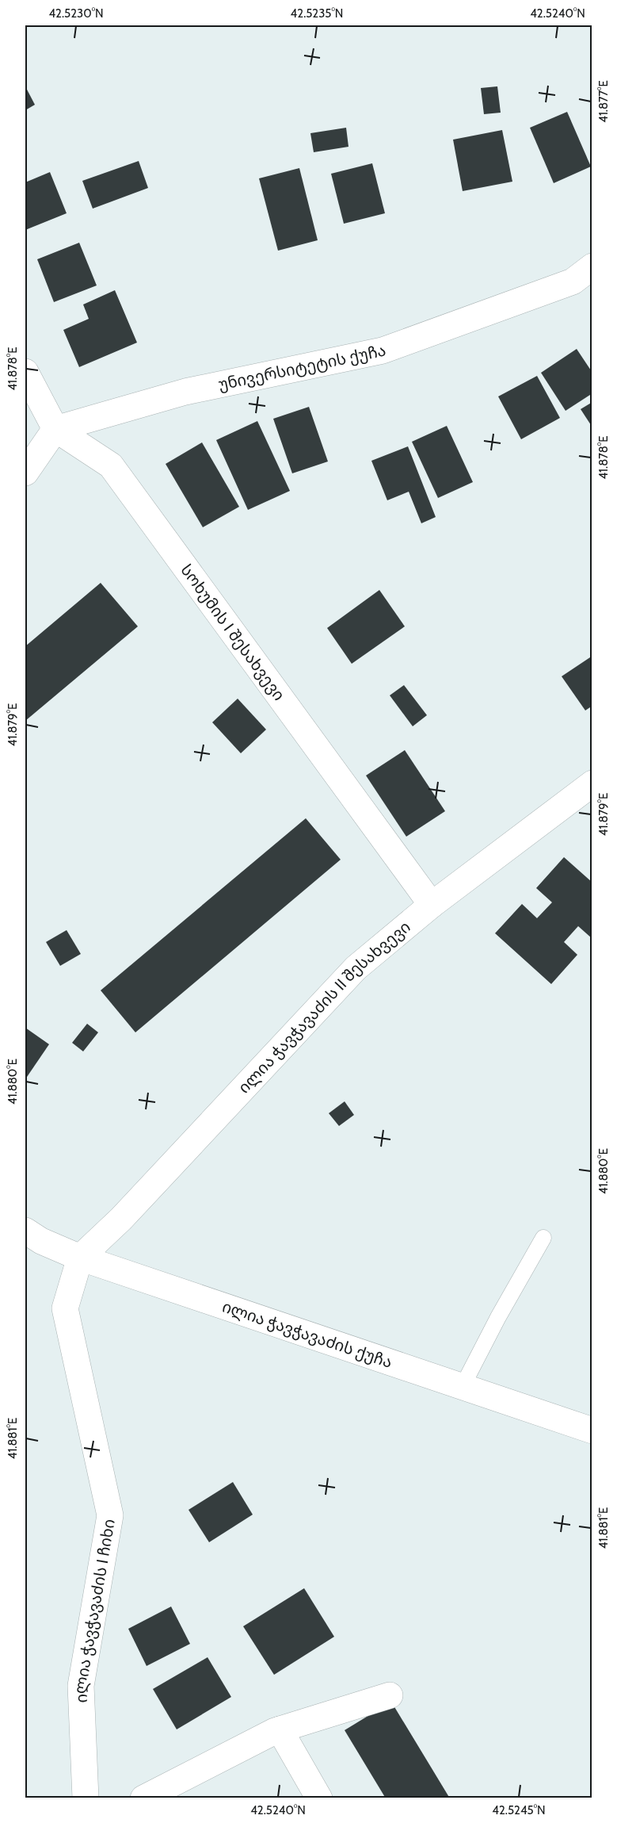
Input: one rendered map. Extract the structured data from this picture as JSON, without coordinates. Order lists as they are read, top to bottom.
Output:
{
  "streets": {
    "street": [
      "უნივერსიტეტის ქუჩა",
      "სოხუმის I შესახვევი",
      "ილია ჭავჭავაძის II შესახვევი",
      "ილია ჭავჭავაძის ქუჩა",
      "ილია ჭავჭავაძის I ჩიხი"
    ]
  },
  "crossings": [
    ["უნივერსიტეტის ქუჩა", "სოხუმის I შესახვევი"],
    ["სოხუმის I შესახვევი", "ილია ჭავჭავაძის II შესახვევი"],
    ["ილია ჭავჭავაძის II შესახვევი", "ილია ჭავჭავაძის ქუჩა"],
    ["ილია ჭავჭავაძის II შესახვევი", "ილია ჭავჭავაძის I ჩიხი"],
    ["ილია ჭავჭავაძის ქუჩა", "ილია ჭავჭავაძის I ჩიხი"]
  ],
  "coordinates": [
    "42.5230°N",
    "42.5235°N",
    "42.5240°N",
    "41.877°E",
    "41.878°E",
    "41.879°E",
    "41.880°E",
    "41.881°E",
    "42.5245°N"
  ]
}
